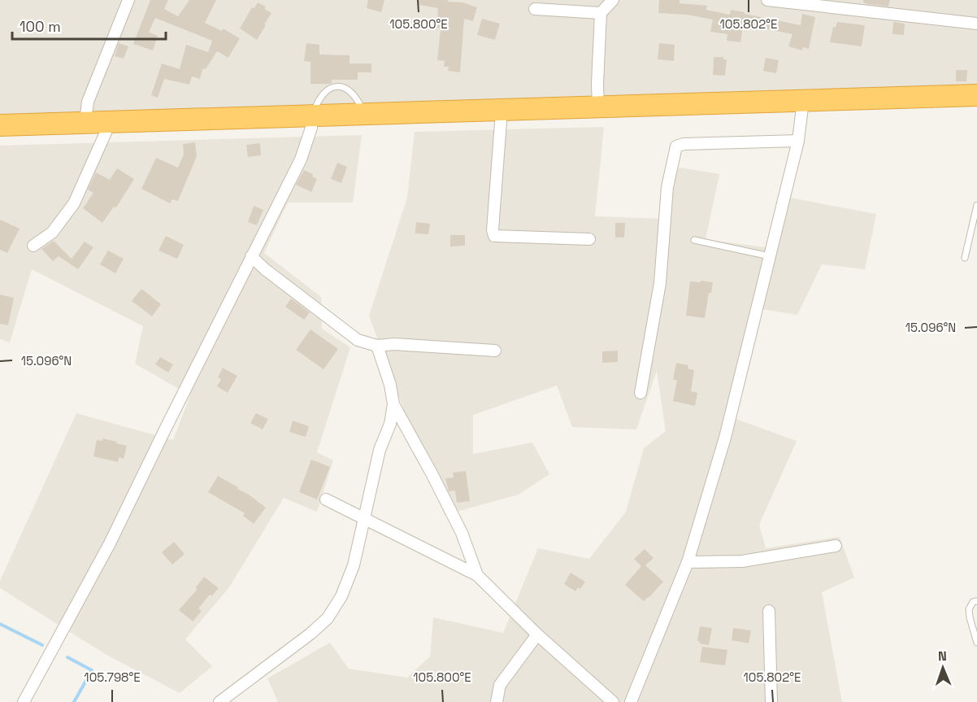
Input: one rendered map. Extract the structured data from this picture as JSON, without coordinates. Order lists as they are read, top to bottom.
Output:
{
  "scale_bar": "100 m",
  "north": "top",
  "coordinates": [
    "105.800°E",
    "105.802°E",
    "15.096°N",
    "105.798°E"
  ]
}
